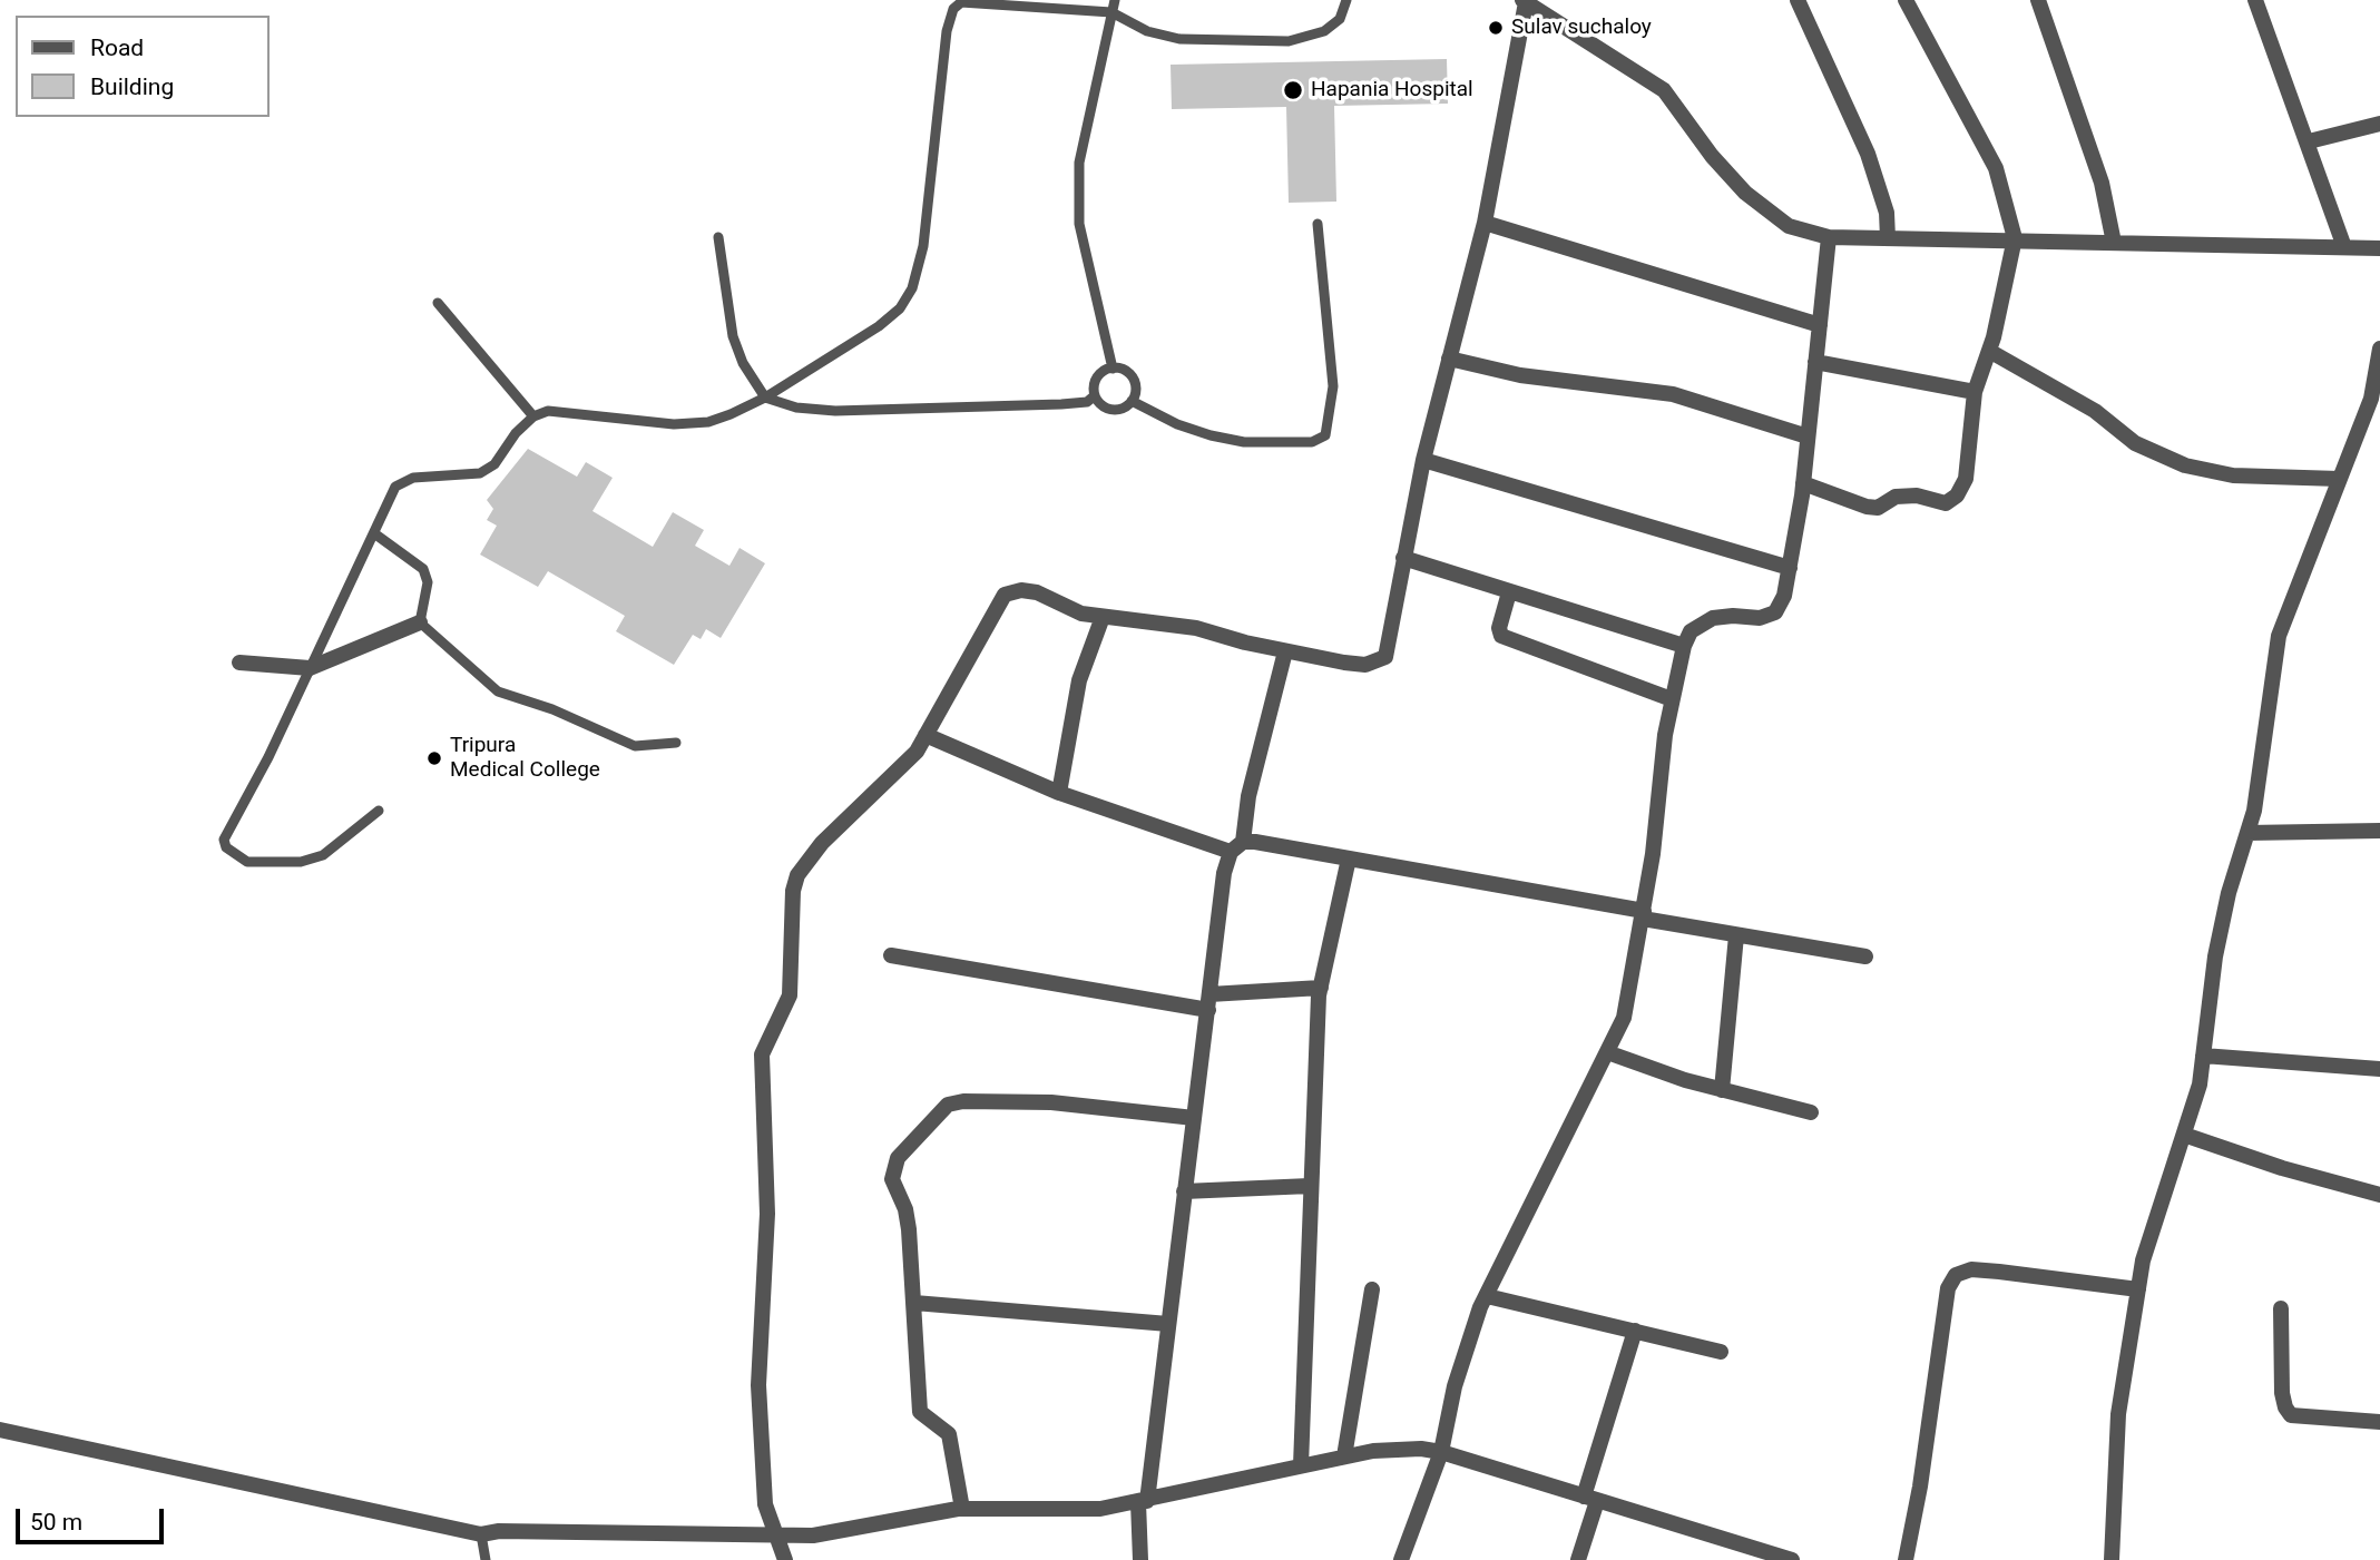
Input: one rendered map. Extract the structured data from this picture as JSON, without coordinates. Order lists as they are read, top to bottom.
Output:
{
  "places": ["Sulav suchaloy", "Hapania Hospital", "Tripura Medical College"],
  "legend": ["Road", "Building"],
  "scale_bar": "50 m"
}
